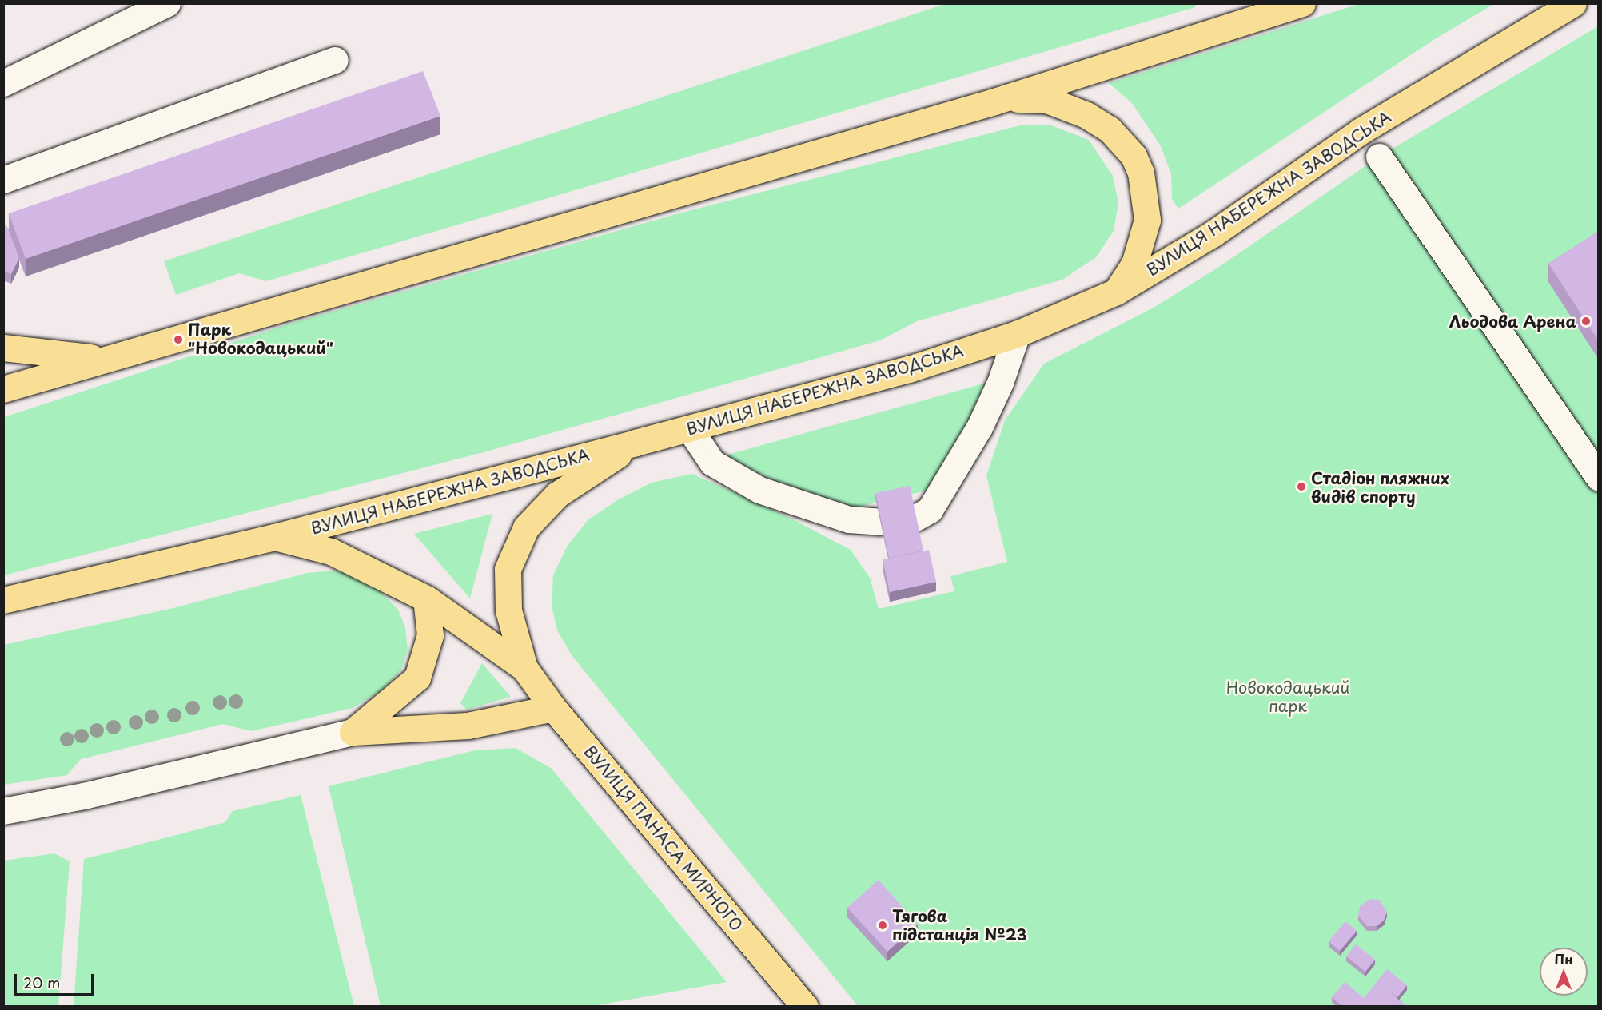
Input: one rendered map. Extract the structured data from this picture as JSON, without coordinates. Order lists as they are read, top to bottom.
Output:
{
  "streets": {
    "main road": ["ВУЛИЦЯ НАБЕРЕЖНА ЗАВОДСЬКА", "ВУЛИЦЯ ПАНАСА МИРНОГО"]
  },
  "parks": ["Новокодацький парк"],
  "places": [
    "Льодова Арена",
    "Парк \"Новокодацький\"",
    "Стадіон пляжних видів спорту",
    "Тягова пiдстанцiя №23"
  ],
  "scale_bar": "20 m",
  "north": "top"
}
